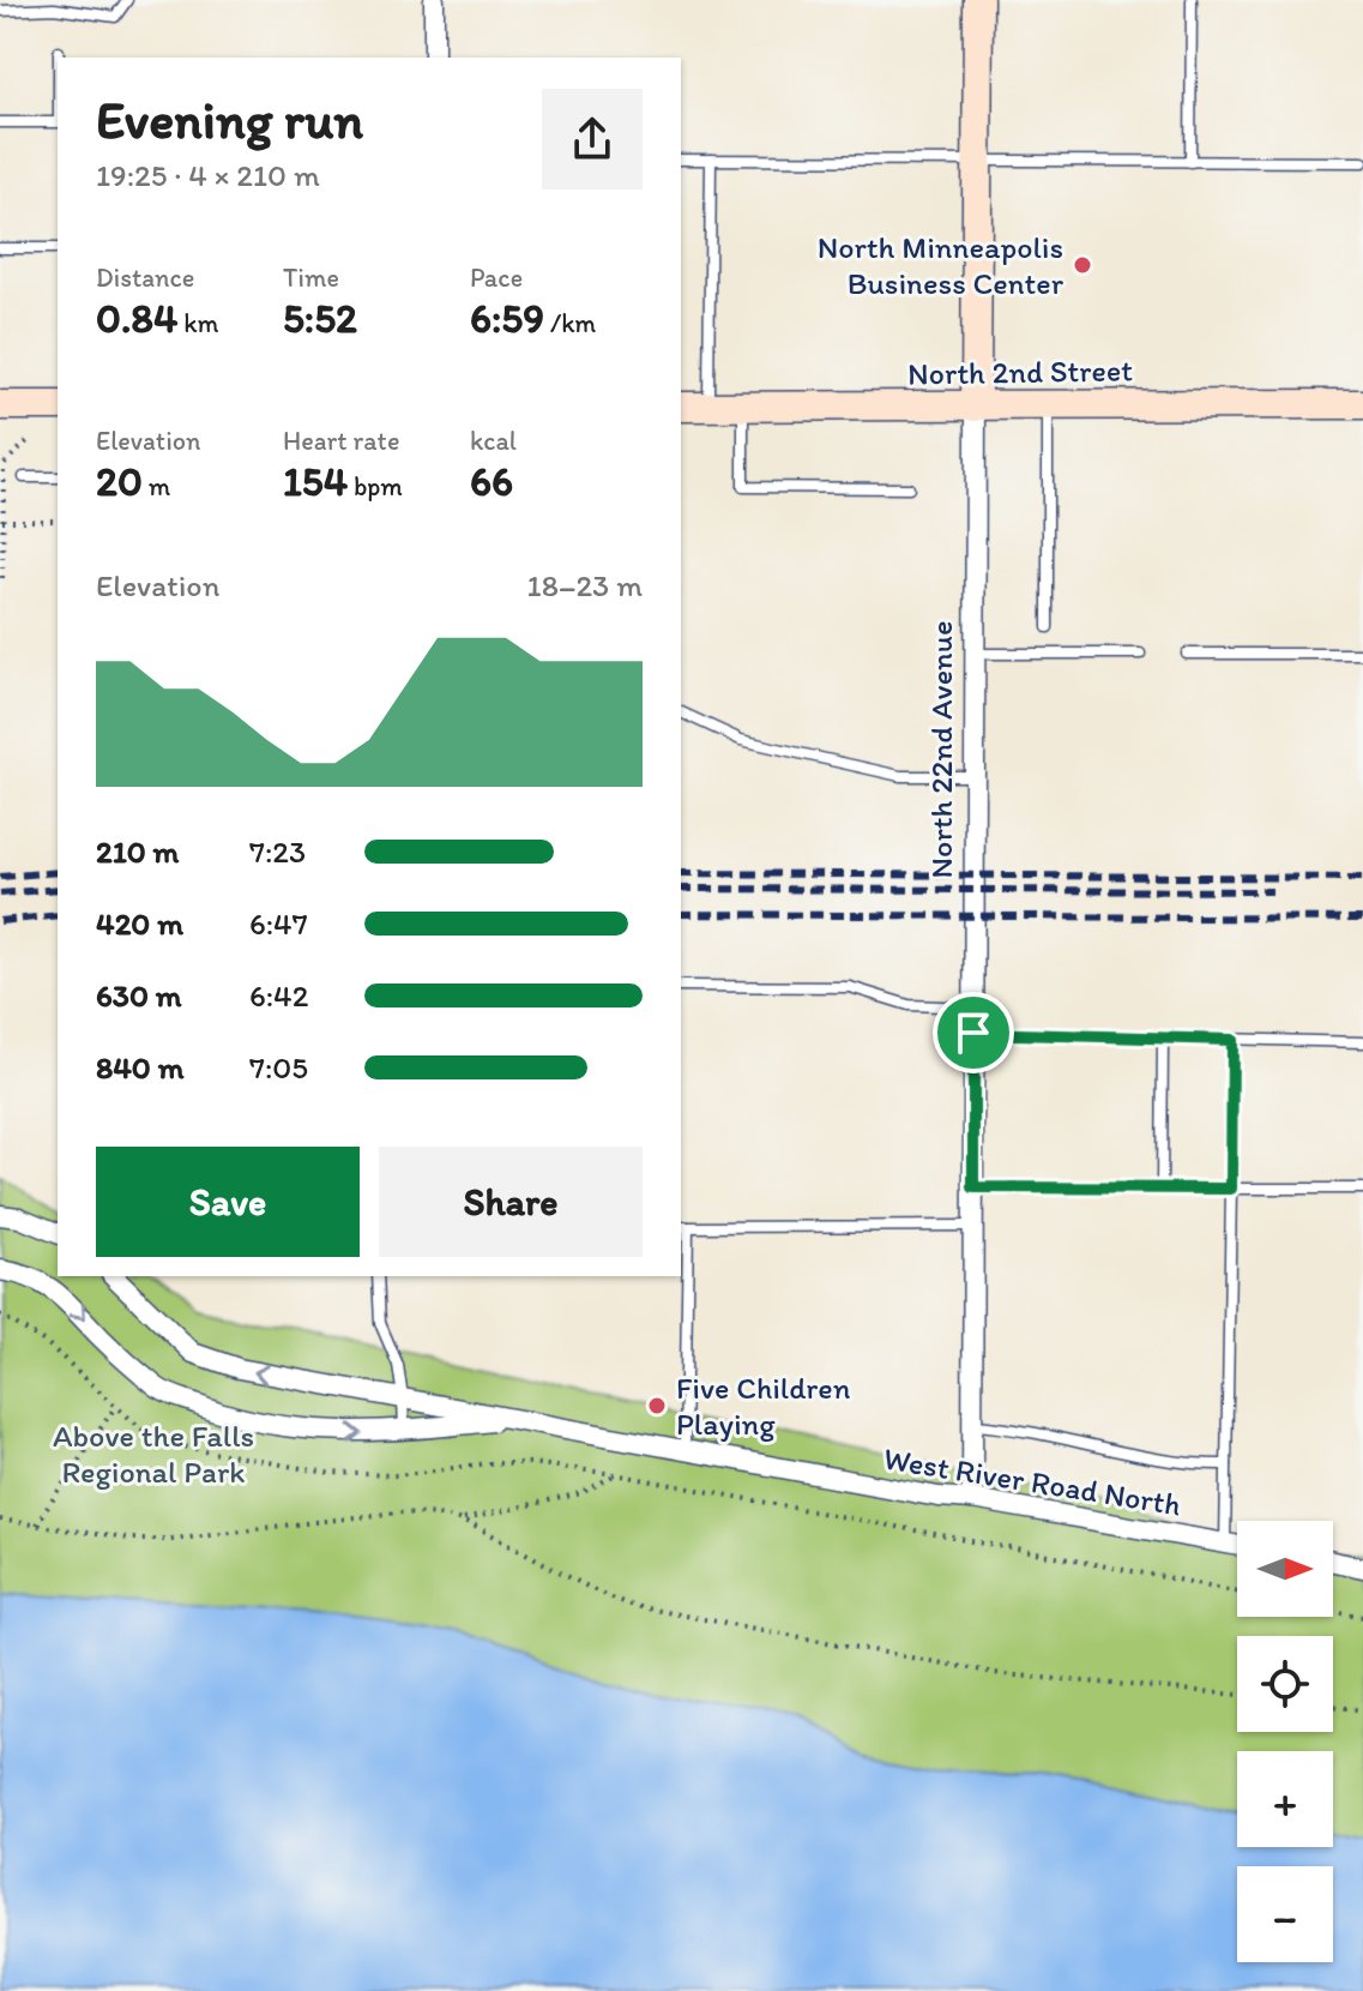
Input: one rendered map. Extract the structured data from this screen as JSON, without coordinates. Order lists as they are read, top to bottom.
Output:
{
  "streets": {
    "street": ["North 2nd Street", "North 22nd Avenue", "West River Road North"]
  },
  "crossings": [
    ["North 2nd Street", "North 22nd Avenue"],
    ["North 22nd Avenue", "West River Road North"]
  ],
  "parks": ["Above the Falls Regional Park"],
  "places": ["North Minneapolis Business Center", "Five Children Playing"],
  "north": "right",
  "page": {
    "heading": ["Evening run", "19:25 · 4 × 210 m"],
    "stats": [
      ["Distance", "0.84 km"],
      ["Time", "5:52"],
      ["Pace", "6:59 /km"],
      ["Elevation", "20 m"],
      ["Heart rate", "154 bpm"],
      ["kcal", "66"]
    ],
    "chart": ["Elevation", "18–23 m"],
    "list": [
      {
        "name": "210 m",
        "note": "7:23"
      },
      {
        "name": "420 m",
        "note": "6:47"
      },
      {
        "name": "630 m",
        "note": "6:42"
      },
      {
        "name": "840 m",
        "note": "7:05"
      }
    ],
    "buttons": ["Save", "Share"],
    "map_buttons": ["+", "−"]
  }
}
